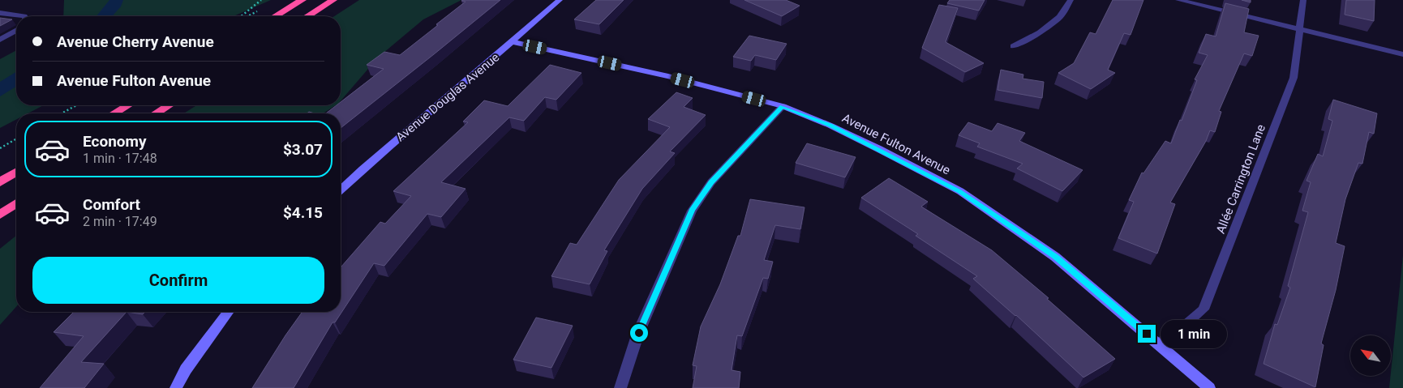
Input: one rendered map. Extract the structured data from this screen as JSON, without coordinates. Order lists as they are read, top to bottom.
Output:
{
  "streets": {
    "street": ["Avenue Douglas Avenue", "Avenue Fulton Avenue", "Allée Carrington Lane"]
  },
  "crossings": [
    ["Avenue Douglas Avenue", "Avenue Fulton Avenue"],
    ["Avenue Fulton Avenue", "Allée Carrington Lane"]
  ],
  "north": "top left",
  "page": {
    "banner": ["Avenue Cherry Avenue", "Avenue Fulton Avenue"],
    "list": [
      {
        "name": "Economy",
        "note": "1 min · 17:48",
        "value": "$3.07"
      },
      {
        "name": "Comfort",
        "note": "2 min · 17:49",
        "value": "$4.15"
      }
    ],
    "buttons": "Confirm",
    "bubble": "1 min"
  }
}
